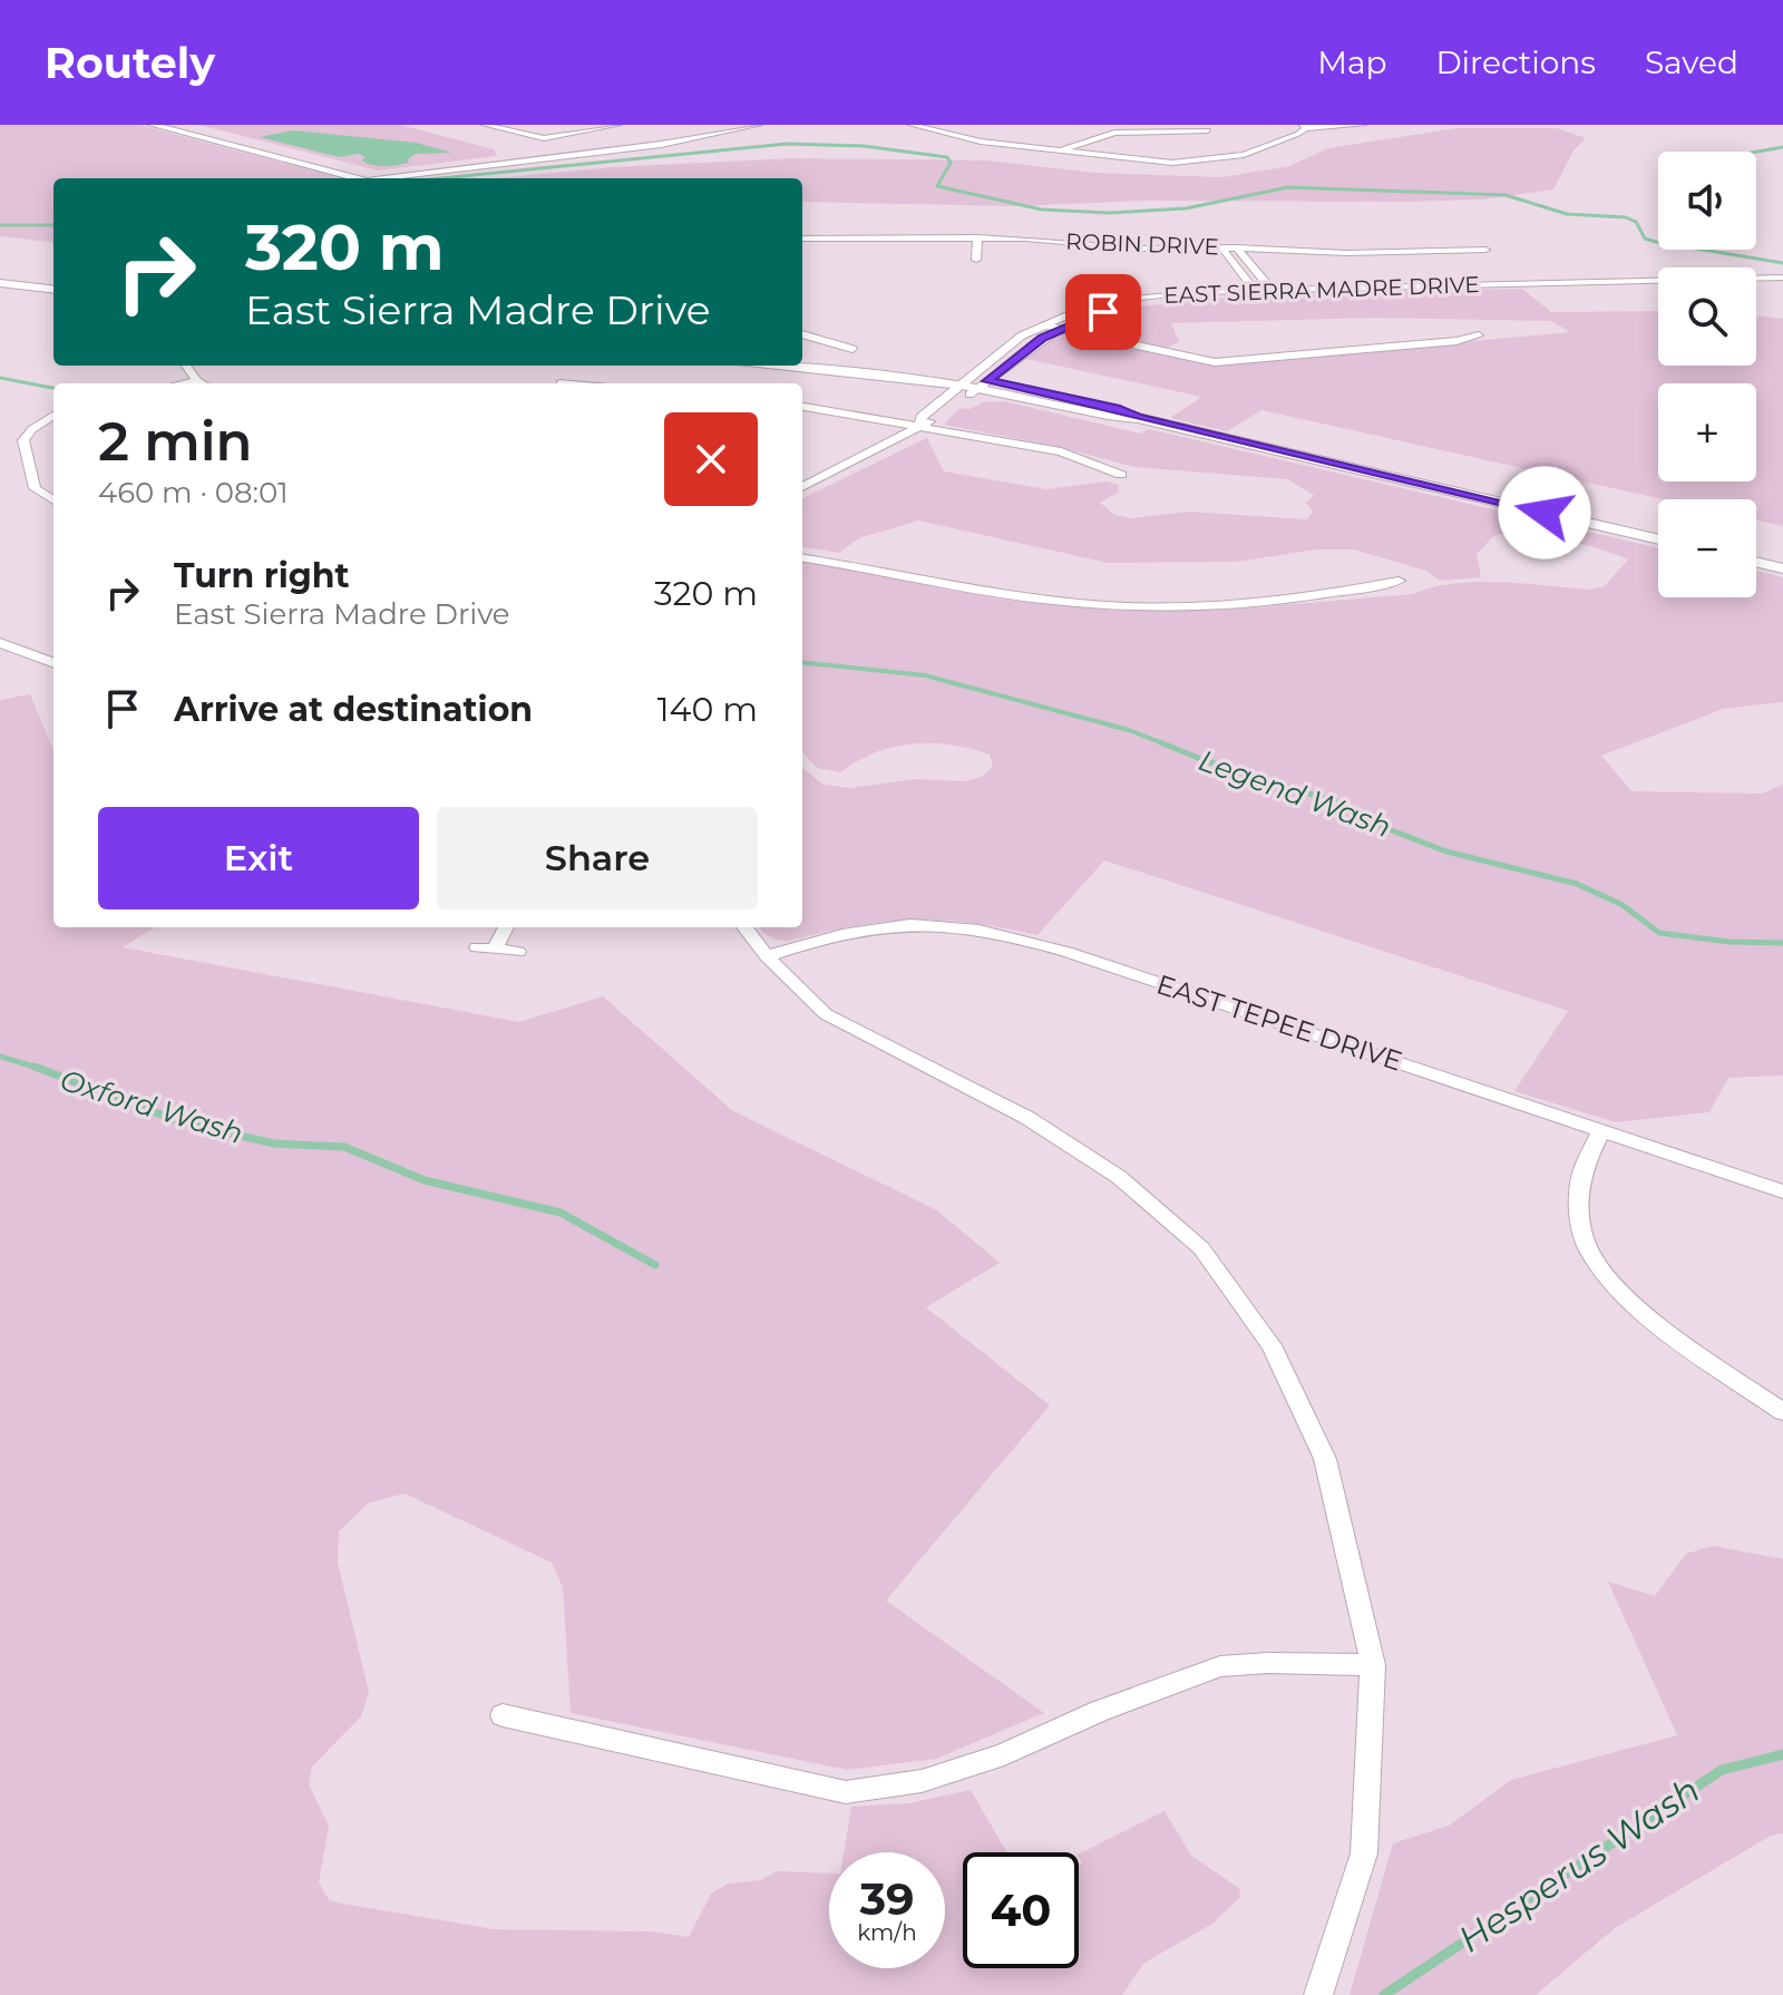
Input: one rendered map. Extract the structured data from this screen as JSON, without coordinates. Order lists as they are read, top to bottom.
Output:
{
  "streets": {
    "street": ["ROBIN DRIVE", "EAST SIERRA MADRE DRIVE", "EAST TEPEE DRIVE"]
  },
  "water": ["Legend Wash", "Oxford Wash", "Hesperus Wash"],
  "page": {
    "header": "Routely",
    "nav": ["Map", "Directions", "Saved"],
    "map_buttons": ["+", "−"],
    "turn": ["320 m", "East Sierra Madre Drive"],
    "heading": ["2 min", "460 m · 08:01"],
    "list": [
      {
        "name": "Turn right",
        "note": "East Sierra Madre Drive",
        "value": "320 m"
      },
      {
        "name": "Arrive at destination",
        "value": "140 m"
      }
    ],
    "buttons": ["Exit", "Share"],
    "speed": "39 km/h",
    "limit": "40"
  }
}
